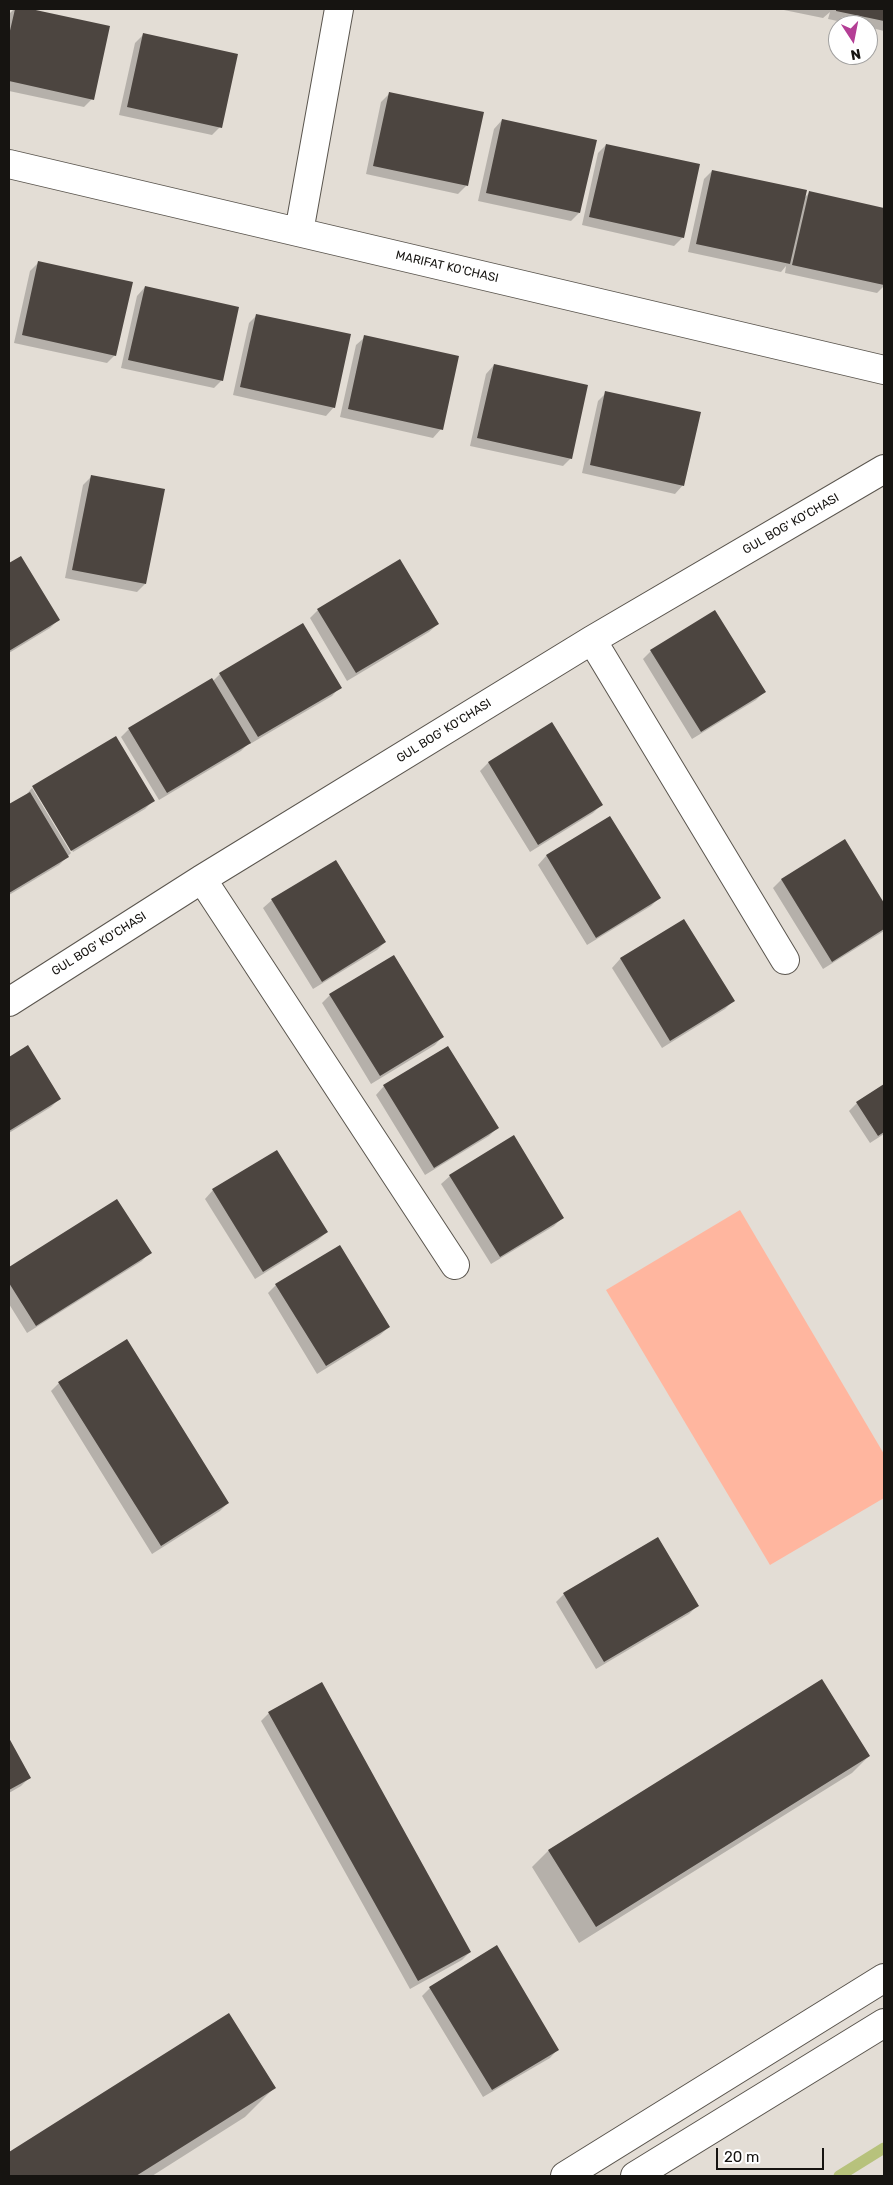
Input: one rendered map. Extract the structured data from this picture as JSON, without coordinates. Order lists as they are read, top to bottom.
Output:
{
  "streets": {
    "street": ["MARIFAT KO'CHASI", "GUL BOG' KO'CHASI"]
  },
  "scale_bar": "20 m",
  "north": "bottom"
}
